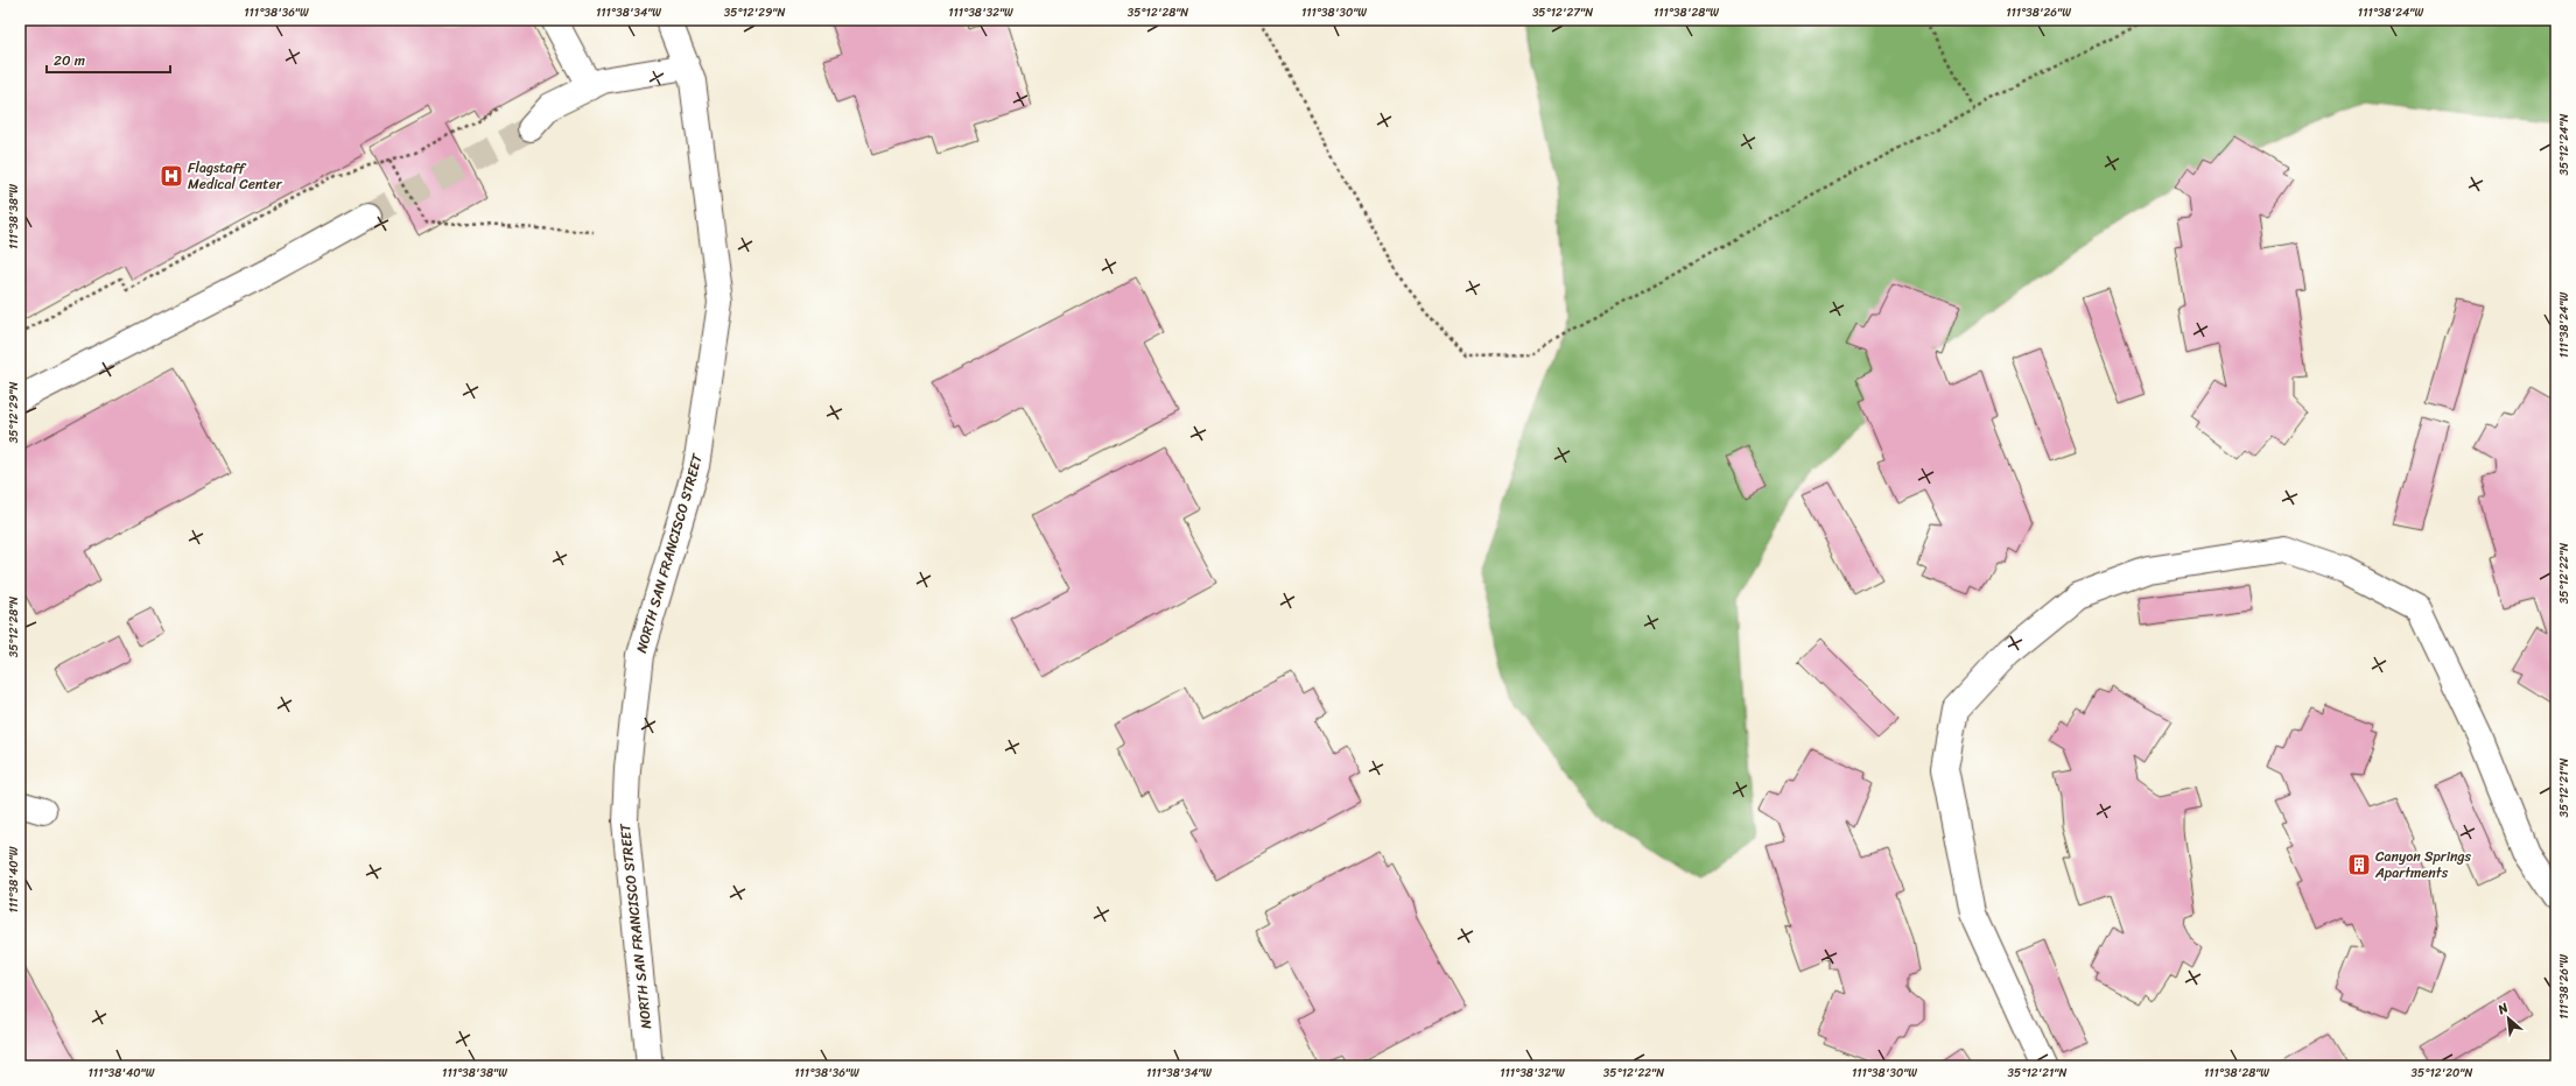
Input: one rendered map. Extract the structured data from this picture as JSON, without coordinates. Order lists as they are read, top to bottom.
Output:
{
  "streets": {
    "street": ["NORTH SAN FRANCISCO STREET"]
  },
  "places": {
    "hospital": ["Flagstaff Medical Center"],
    "building": ["Canyon Springs Apartments"]
  },
  "scale_bar": "20 m",
  "north": "top left",
  "coordinates": [
    "111°38'36\"W",
    "111°38'34\"W",
    "35°12'29\"N",
    "111°38'32\"W",
    "35°12'28\"N",
    "111°38'30\"W",
    "35°12'27\"N",
    "111°38'28\"W",
    "111°38'26\"W",
    "111°38'24\"W",
    "35°12'24\"N",
    "111°38'38\"W",
    "35°12'22\"N",
    "35°12'21\"N",
    "111°38'40\"W",
    "35°12'20\"N"
  ]
}
